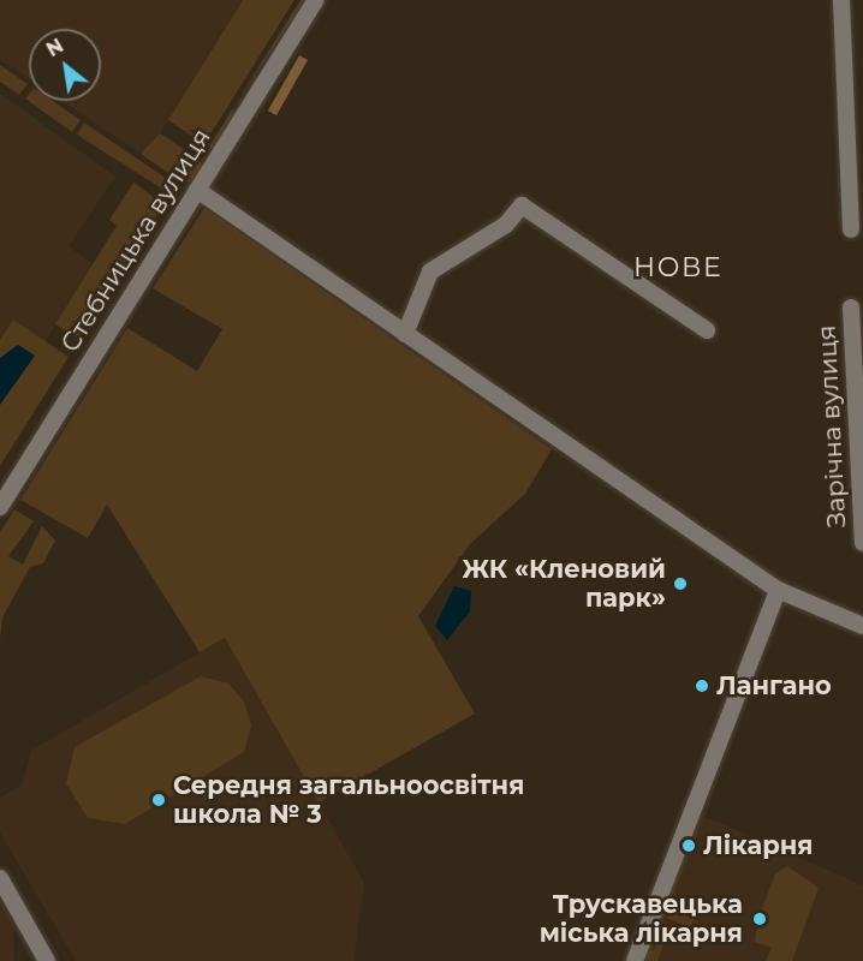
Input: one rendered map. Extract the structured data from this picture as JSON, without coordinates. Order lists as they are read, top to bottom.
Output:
{
  "streets": {
    "street": ["Стебницька вулиця", "Зарічна вулиця"]
  },
  "districts": ["НОВЕ"],
  "places": [
    "ЖК «Кленовий парк»",
    "Лангано",
    "Середня загальноосвітня школа № 3",
    "Лікарня",
    "Трускавецька міська лікарня"
  ],
  "north": "top left"
}
